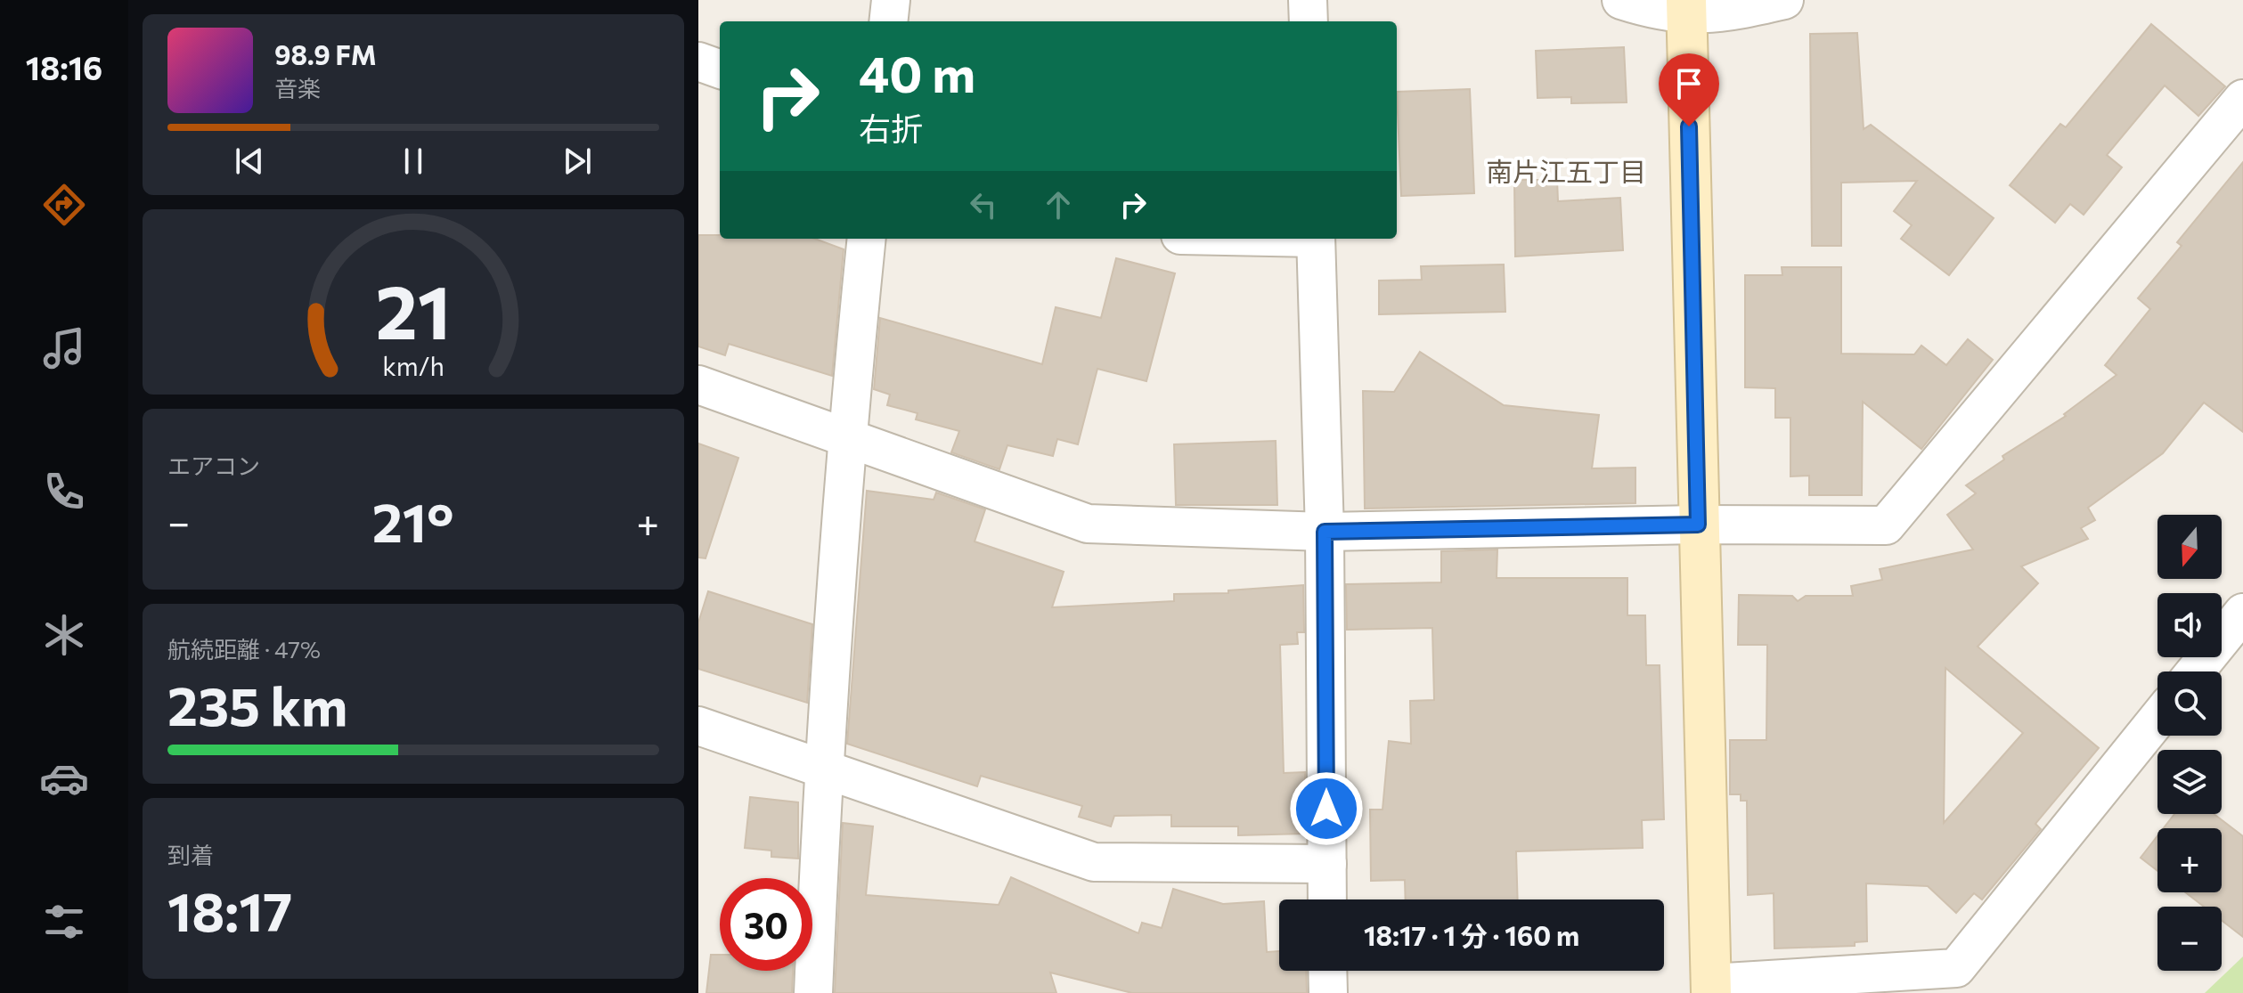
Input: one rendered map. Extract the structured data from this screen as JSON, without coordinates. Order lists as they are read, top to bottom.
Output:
{
  "districts": ["南片江五丁目"],
  "north": "bottom",
  "page": {
    "tabs": "18:16",
    "turn": ["40 m", "右折"],
    "song": ["98.9 FM", "音楽"],
    "tile": [
      "エアコン",
      ["航続距離 · 47%", "235 km"],
      ["到着", "18:17"]
    ],
    "heat": ["−", "21°", "+"],
    "map_buttons": ["+", "−"],
    "limit": "30",
    "trip": "18:17 · 1 分 · 160 m",
    "gauge": ["21", "km/h"]
  }
}
